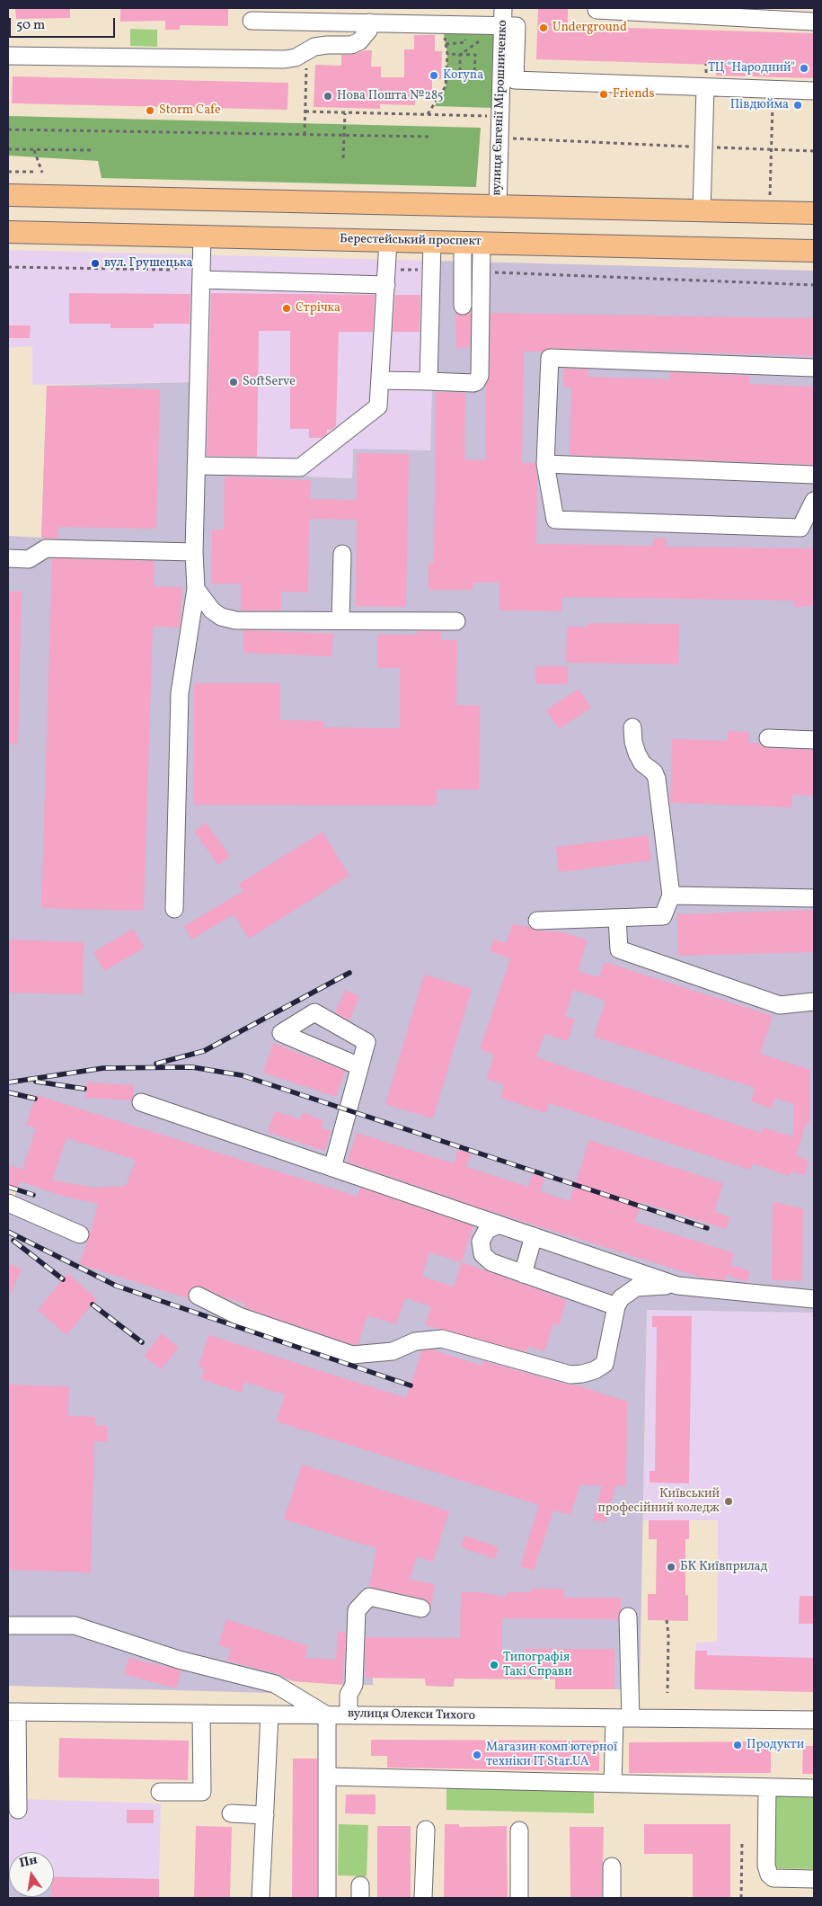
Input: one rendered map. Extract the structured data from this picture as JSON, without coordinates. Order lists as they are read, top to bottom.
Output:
{
  "streets": {
    "main road": ["Берестейський проспект"],
    "street": ["вулиця Євгенії Мірошниченко", "вулиця Олекси Тихого"]
  },
  "places": [
    "Underground",
    "ТЦ \"Народний\"",
    "Koryna",
    "Friends",
    "Нова Пошта №285",
    "Півдюйма",
    "Storm Cafe",
    "вул. Грушецька",
    "Стрічка",
    "SoftServe",
    "Київський професійний коледж",
    "БК Київприлад",
    "Типографія Такі Справи",
    "Продукти",
    "Магазин комп'ютерної техніки IT Star.UA"
  ],
  "scale_bar": "50 m",
  "north": "top"
}
